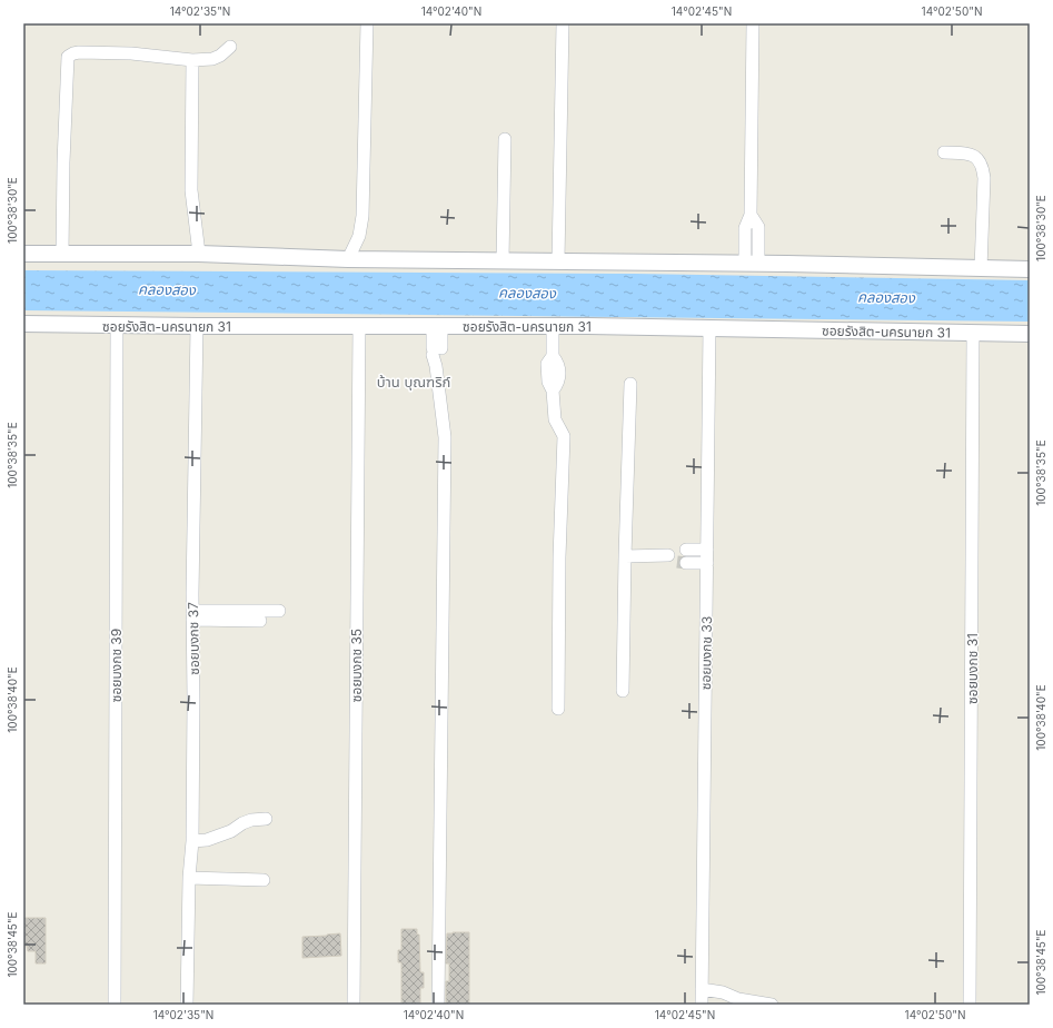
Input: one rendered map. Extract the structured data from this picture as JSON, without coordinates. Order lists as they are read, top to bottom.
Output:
{
  "streets": {
    "street": [
      "ซอยรังสิต-นครนายก 31",
      "ซอยบงกช 37",
      "ซอยบงกช 33",
      "ซอยบงกช 39",
      "ซอยบงกช 35",
      "ซอยบงกช 31"
    ]
  },
  "crossings": [
    ["ซอยรังสิต-นครนายก 31", "ซอยบงกช 37"],
    ["ซอยรังสิต-นครนายก 31", "ซอยบงกช 33"],
    ["ซอยรังสิต-นครนายก 31", "ซอยบงกช 39"],
    ["ซอยรังสิต-นครนายก 31", "ซอยบงกช 35"],
    ["ซอยรังสิต-นครนายก 31", "ซอยบงกช 31"]
  ],
  "districts": ["บ้าน บุณฑริก์"],
  "water": ["คลองสอง"],
  "coordinates": [
    "14°02'35\"N",
    "14°02'40\"N",
    "14°02'45\"N",
    "14°02'50\"N",
    "100°38'30\"E",
    "100°38'35\"E",
    "100°38'40\"E",
    "100°38'45\"E"
  ]
}
